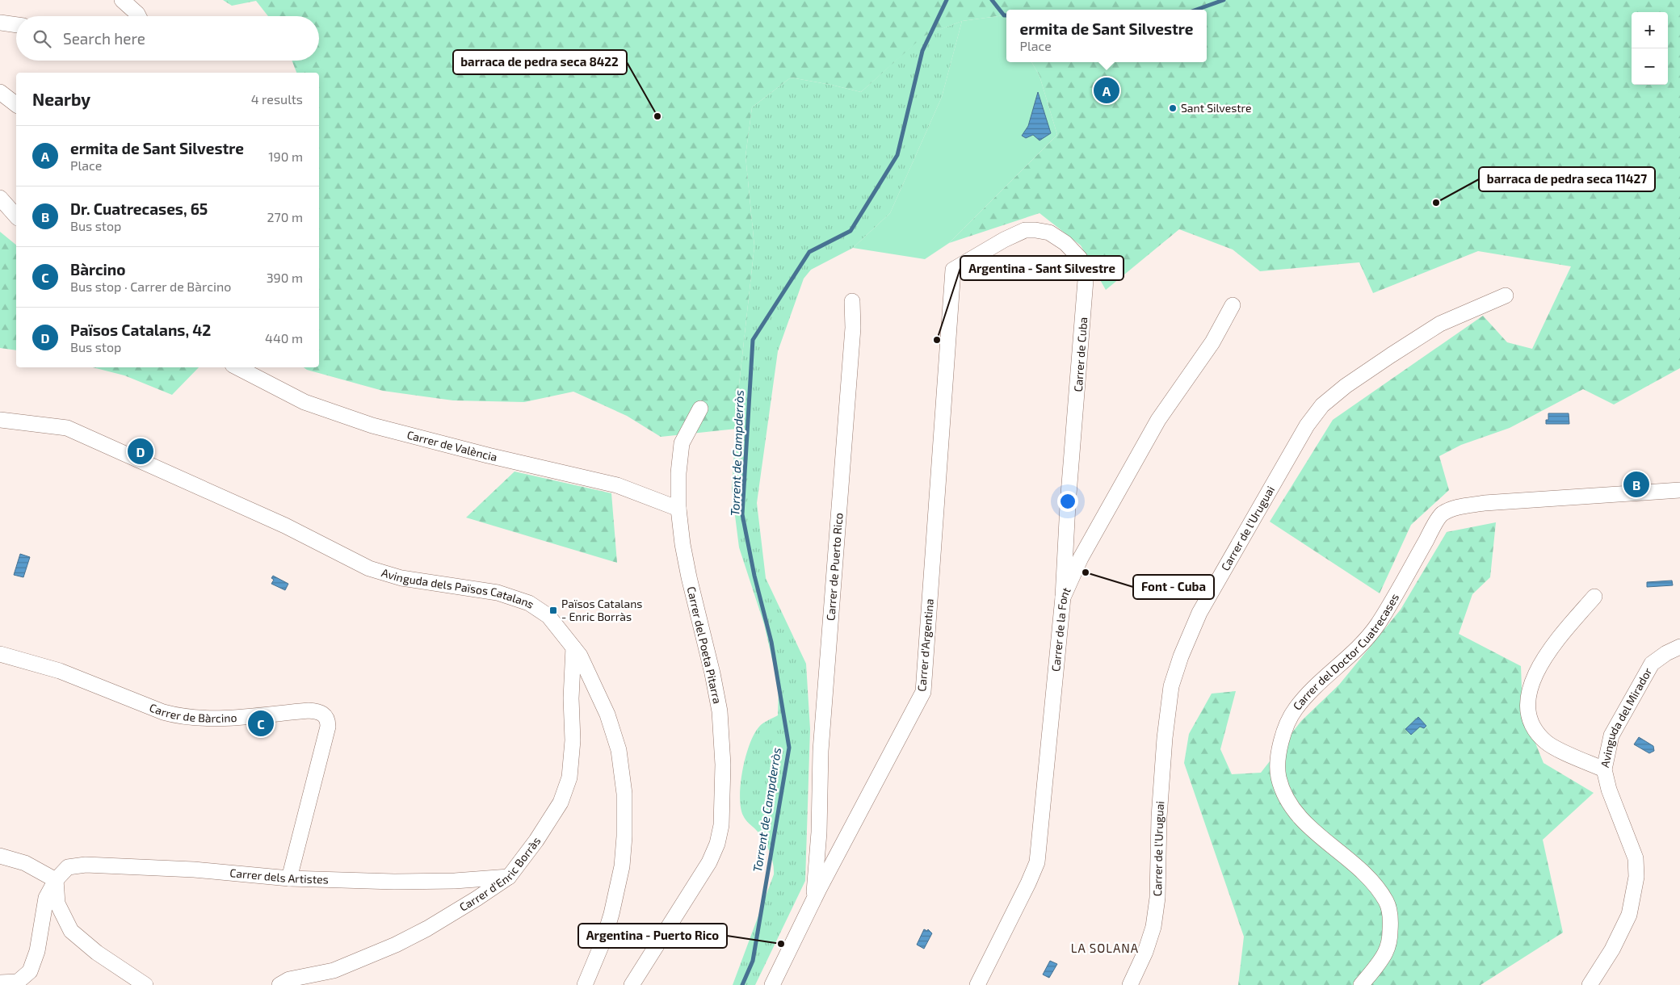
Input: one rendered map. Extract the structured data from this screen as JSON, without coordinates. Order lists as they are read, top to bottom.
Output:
{
  "streets": {
    "street": [
      "Carrer de Cuba",
      "Carrer de València",
      "Carrer de l'Uruguai",
      "Carrer de Puerto Rico",
      "Avinguda dels Països Catalans",
      "Carrer de la Font",
      "Carrer del Poeta Pitarra",
      "Carrer d'Argentina",
      "Carrer del Doctor Cuatrecases",
      "Carrer de Bàrcino",
      "Avinguda del Mirador",
      "Carrer d'Enric Borràs",
      "Carrer dels Artistes"
    ]
  },
  "crossings": [
    ["Carrer de Cuba", "Carrer de la Font"],
    ["Carrer de Cuba", "Carrer d'Argentina"],
    ["Carrer de València", "Carrer del Poeta Pitarra"],
    ["Carrer de Puerto Rico", "Carrer d'Argentina"],
    ["Avinguda dels Països Catalans", "Carrer d'Enric Borràs"],
    ["Carrer de Bàrcino", "Carrer dels Artistes"],
    ["Carrer d'Enric Borràs", "Carrer dels Artistes"]
  ],
  "districts": ["LA SOLANA"],
  "water": ["Torrent de Campderròs"],
  "places": {
    "other": [
      "Sant Silvestre",
      "barraca de pedra seca 8422",
      "barraca de pedra seca 11427",
      "Argentina - Sant Silvestre",
      "Font - Cuba",
      "Argentina - Puerto Rico"
    ],
    "transit": ["Països Catalans - Enric Borràs"]
  },
  "page": {
    "popup": ["ermita de Sant Silvestre", "Place"],
    "map_buttons": ["+", "−"],
    "search": "Search here",
    "heading": ["Nearby", "4 results"],
    "pins": [
      "A",
      "D",
      "B",
      "C"
    ],
    "list": [
      {
        "mark": "A",
        "name": "ermita de Sant Silvestre",
        "note": "Place",
        "value": "190 m"
      },
      {
        "mark": "B",
        "name": "Dr. Cuatrecases, 65",
        "note": "Bus stop",
        "value": "270 m"
      },
      {
        "mark": "C",
        "name": "Bàrcino",
        "note": "Bus stop · Carrer de Bàrcino",
        "value": "390 m"
      },
      {
        "mark": "D",
        "name": "Països Catalans, 42",
        "note": "Bus stop",
        "value": "440 m"
      }
    ]
  }
}
